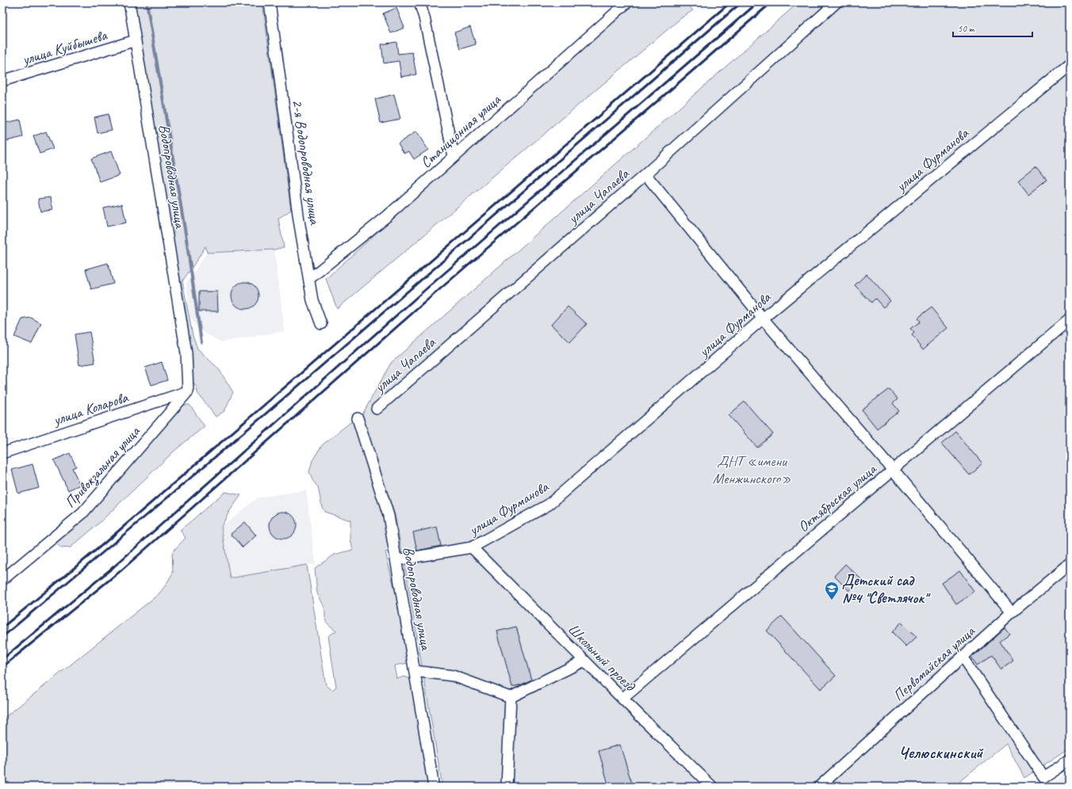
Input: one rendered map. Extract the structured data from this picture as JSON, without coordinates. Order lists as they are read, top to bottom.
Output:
{
  "streets": {
    "street": [
      "улица Куйбышева",
      "Станционная улица",
      "улица Фурманова",
      "2-я Водопроводная улица",
      "Водопроводная улица",
      "улица Чапаева",
      "улица Коларова",
      "Привокзальная улица",
      "Октябрьская улица",
      "Школьный проезд",
      "Первомайская улица"
    ]
  },
  "crossings": [
    ["улица Куйбышева", "Водопроводная улица"],
    ["Станционная улица", "2-я Водопроводная улица"],
    ["улица Фурманова", "Водопроводная улица"],
    ["улица Фурманова", "Школьный проезд"],
    ["Водопроводная улица", "улица Коларова"],
    ["Водопроводная улица", "Привокзальная улица"],
    ["улица Коларова", "Привокзальная улица"],
    ["Октябрьская улица", "Школьный проезд"]
  ],
  "districts": ["Челюскинский"],
  "parks": ["ДНТ «имени Менжинского»"],
  "places": {
    "school or university": ["Детский сад №4 \"Светлячок\""]
  },
  "scale_bar": "50 m"
}
